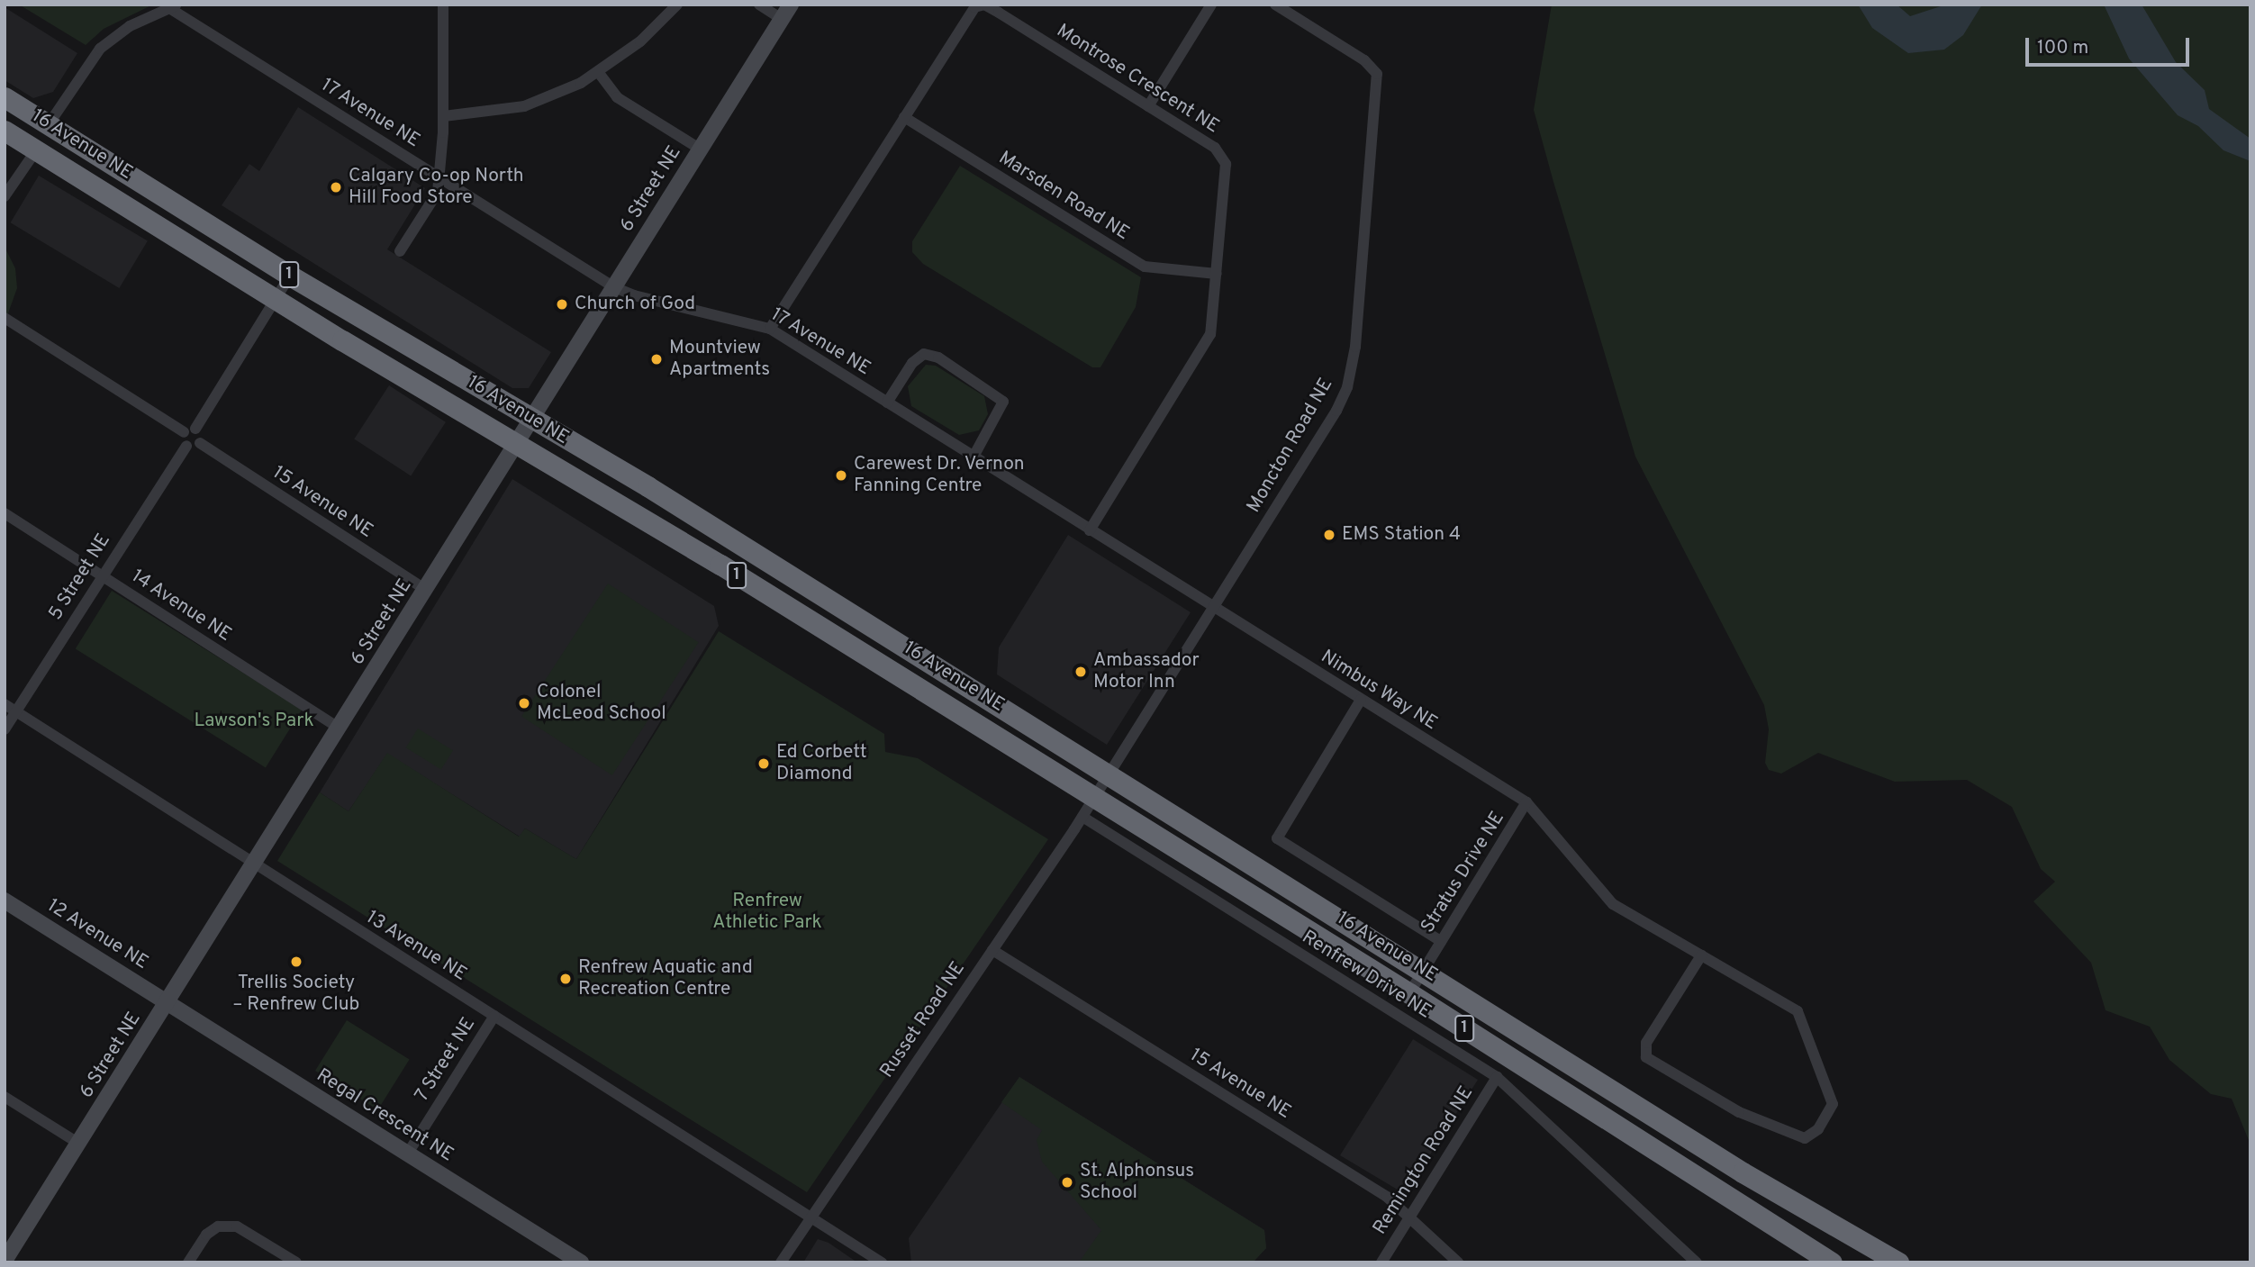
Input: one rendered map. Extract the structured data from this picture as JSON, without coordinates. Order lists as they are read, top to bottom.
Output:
{
  "streets": {
    "highway": ["16 Avenue NE", "1"],
    "street": [
      "Montrose Crescent NE",
      "17 Avenue NE",
      "6 Street NE",
      "Marsden Road NE",
      "Moncton Road NE",
      "15 Avenue NE",
      "5 Street NE",
      "14 Avenue NE",
      "Nimbus Way NE",
      "Stratus Drive NE",
      "12 Avenue NE",
      "13 Avenue NE",
      "Renfrew Drive NE",
      "Russet Road NE",
      "7 Street NE",
      "Regal Crescent NE",
      "Remington Road NE"
    ]
  },
  "crossings": [
    ["Montrose Crescent NE", "17 Avenue NE"],
    ["Montrose Crescent NE", "Marsden Road NE"],
    ["17 Avenue NE", "6 Street NE"],
    ["17 Avenue NE", "Moncton Road NE"],
    ["17 Avenue NE", "Nimbus Way NE"],
    ["16 Avenue NE", "6 Street NE"],
    ["16 Avenue NE", "Moncton Road NE"],
    ["16 Avenue NE", "Stratus Drive NE"],
    ["16 Avenue NE", "Russet Road NE"],
    ["6 Street NE", "15 Avenue NE"],
    ["6 Street NE", "14 Avenue NE"],
    ["6 Street NE", "12 Avenue NE"],
    ["6 Street NE", "13 Avenue NE"],
    ["6 Street NE", "Regal Crescent NE"],
    ["Moncton Road NE", "Nimbus Way NE"],
    ["Moncton Road NE", "Russet Road NE"],
    ["15 Avenue NE", "Russet Road NE"],
    ["15 Avenue NE", "Remington Road NE"],
    ["5 Street NE", "14 Avenue NE"],
    ["5 Street NE", "13 Avenue NE"],
    ["Nimbus Way NE", "Stratus Drive NE"],
    ["12 Avenue NE", "Regal Crescent NE"],
    ["13 Avenue NE", "Russet Road NE"],
    ["13 Avenue NE", "7 Street NE"],
    ["Renfrew Drive NE", "Russet Road NE"],
    ["Renfrew Drive NE", "Remington Road NE"],
    ["7 Street NE", "Regal Crescent NE"]
  ],
  "parks": ["Lawson's Park", "Renfrew Athletic Park"],
  "places": [
    "Calgary Co-op North Hill Food Store",
    "Church of God",
    "Mountview Apartments",
    "Carewest Dr. Vernon Fanning Centre",
    "EMS Station 4",
    "Ambassador Motor Inn",
    "Colonel McLeod School",
    "Ed Corbett Diamond",
    "Trellis Society – Renfrew Club",
    "Renfrew Aquatic and Recreation Centre",
    "St. Alphonsus School"
  ],
  "scale_bar": "100 m"
}
